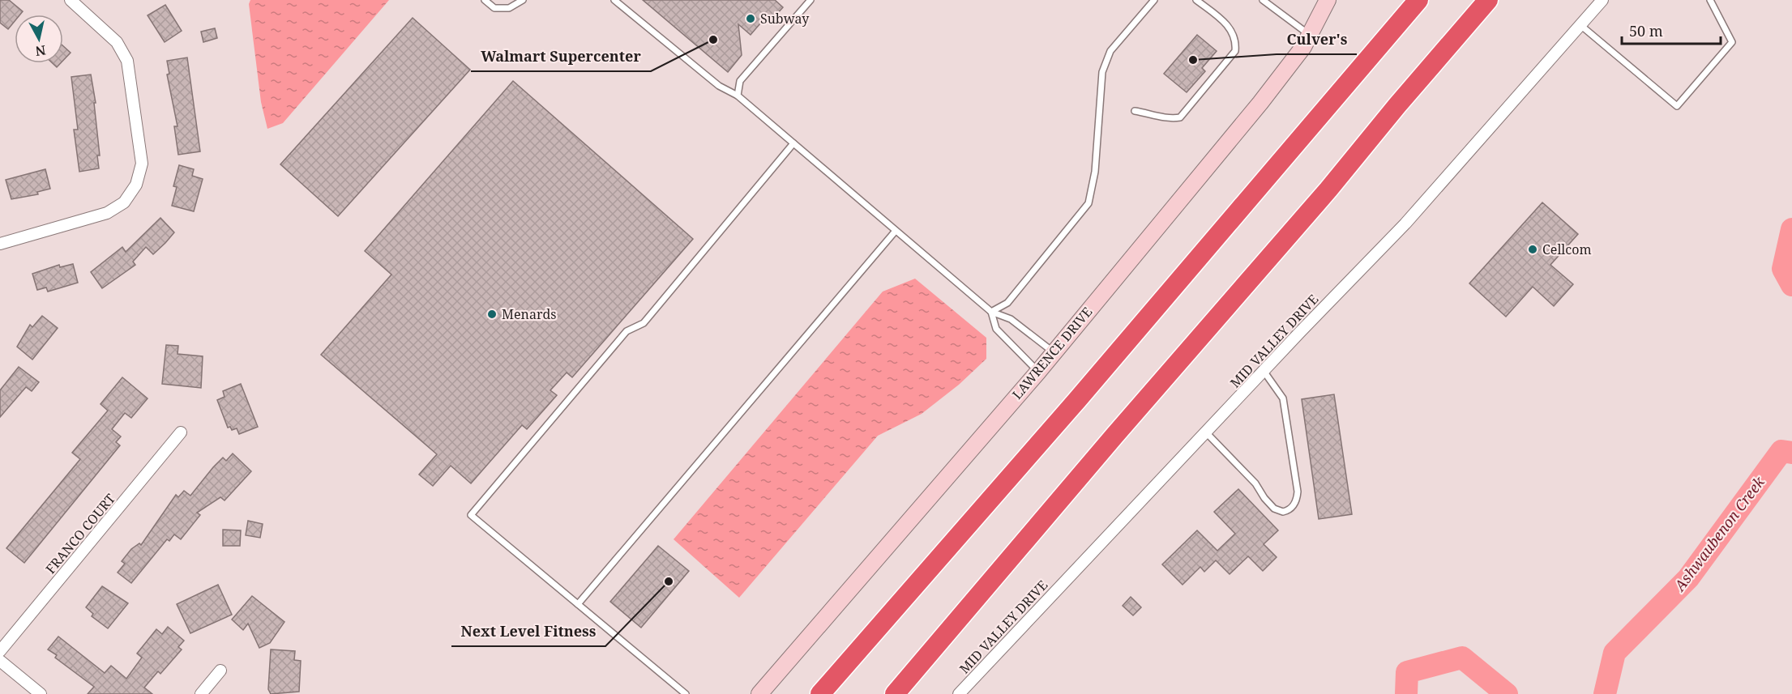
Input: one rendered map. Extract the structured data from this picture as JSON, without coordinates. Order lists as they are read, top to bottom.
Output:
{
  "streets": {
    "main road": ["LAWRENCE DRIVE"],
    "street": ["MID VALLEY DRIVE", "FRANCO COURT"]
  },
  "water": ["Ashwaubenon Creek"],
  "places": [
    "Subway",
    "Walmart Supercenter",
    "Culver's",
    "Cellcom",
    "Menards",
    "Next Level Fitness"
  ],
  "scale_bar": "50 m",
  "north": "bottom"
}
